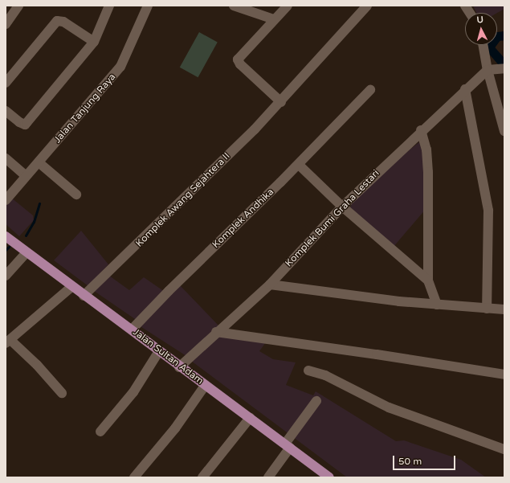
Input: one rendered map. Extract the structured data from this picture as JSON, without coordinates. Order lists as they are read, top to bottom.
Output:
{
  "streets": {
    "main road": ["Jalan Sultan Adam"],
    "street": [
      "Jalan Tanjung Raya",
      "Komplek Awang Sejahtera II",
      "Komplek Andhika",
      "Komplek Bumi Graha Lestari"
    ]
  },
  "crossings": [
    ["Komplek Awang Sejahtera II", "Jalan Sultan Adam"],
    ["Komplek Andhika", "Jalan Sultan Adam"],
    ["Komplek Bumi Graha Lestari", "Jalan Sultan Adam"]
  ],
  "scale_bar": "50 m",
  "north": "top"
}
